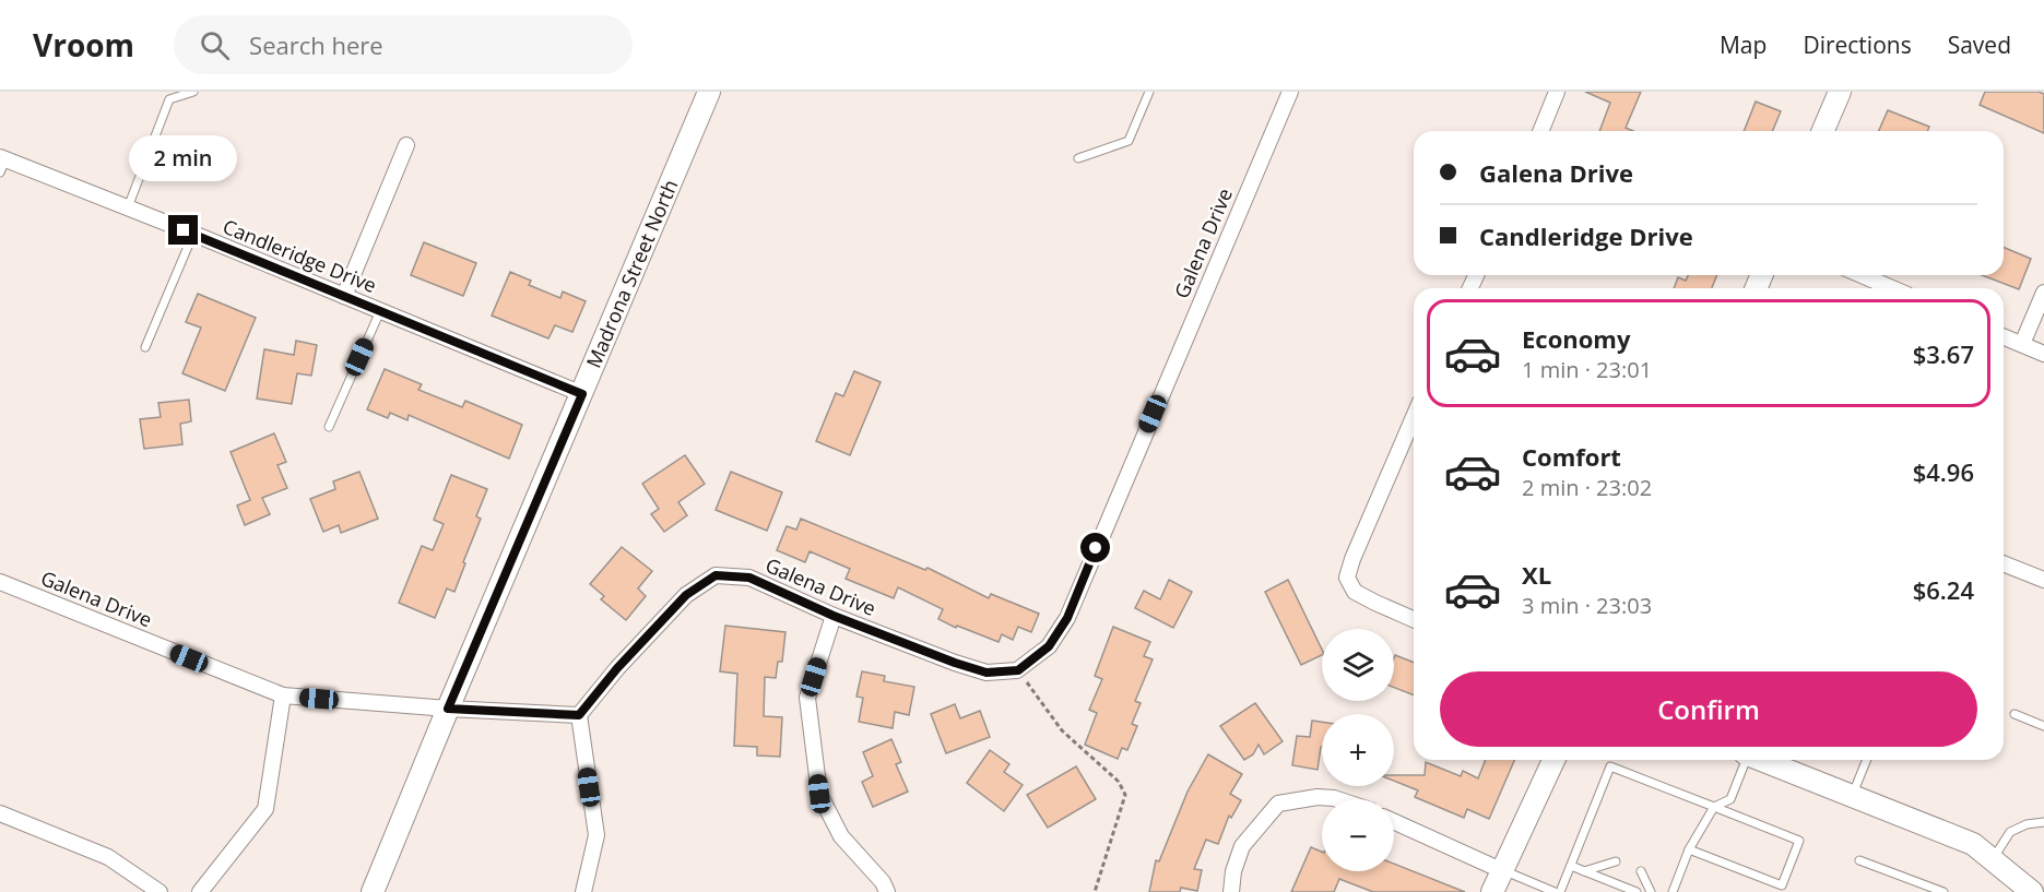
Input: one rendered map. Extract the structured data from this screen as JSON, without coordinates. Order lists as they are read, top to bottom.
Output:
{
  "streets": {
    "street": ["Galena Drive", "Candleridge Drive", "Madrona Street North"]
  },
  "crossings": [
    ["Galena Drive", "Madrona Street North"],
    ["Candleridge Drive", "Madrona Street North"]
  ],
  "page": {
    "header": "Vroom",
    "search": "Search here",
    "nav": ["Map", "Directions", "Saved"],
    "banner": ["Galena Drive", "Candleridge Drive"],
    "bubble": "2 min",
    "list": [
      {
        "name": "Economy",
        "note": "1 min · 23:01",
        "value": "$3.67"
      },
      {
        "name": "Comfort",
        "note": "2 min · 23:02",
        "value": "$4.96"
      },
      {
        "name": "XL",
        "note": "3 min · 23:03",
        "value": "$6.24"
      }
    ],
    "map_buttons": ["+", "−"],
    "buttons": "Confirm"
  }
}
